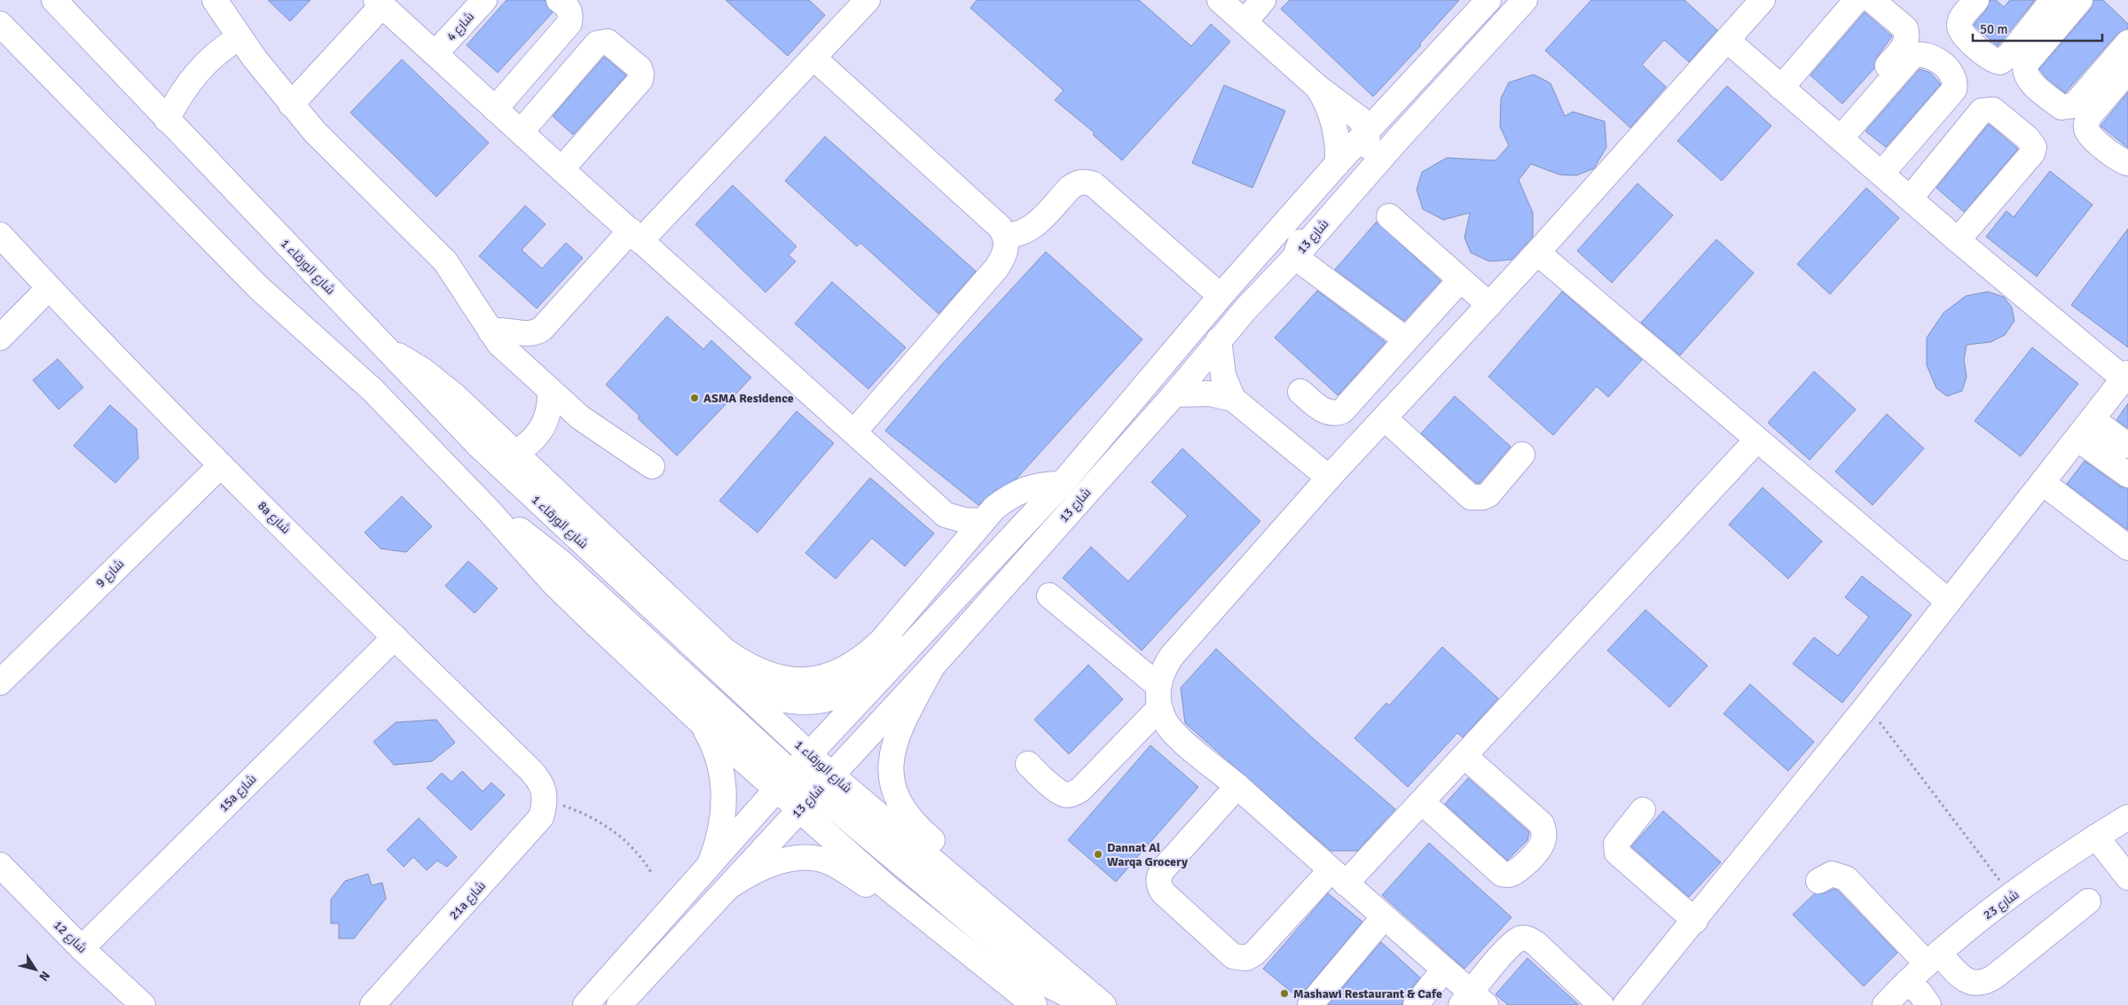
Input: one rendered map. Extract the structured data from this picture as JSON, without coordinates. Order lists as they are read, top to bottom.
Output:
{
  "streets": {
    "street": [
      "شارع 4",
      "شارع 13",
      "شارع الورقاء 1",
      "8a شارع",
      "شارع 9",
      "15a شارع",
      "21a شارع",
      "شارع 23",
      "شارع 12"
    ]
  },
  "crossings": [
    ["شارع 13", "شارع الورقاء 1"],
    ["8a شارع", "شارع 9"],
    ["8a شارع", "15a شارع"],
    ["8a شارع", "21a شارع"],
    ["15a شارع", "شارع 12"]
  ],
  "places": ["ASMA Residence", "Dannat Al Warqa Grocery", "Mashawi Restaurant & Cafe"],
  "scale_bar": "50 m",
  "north": "bottom right"
}
